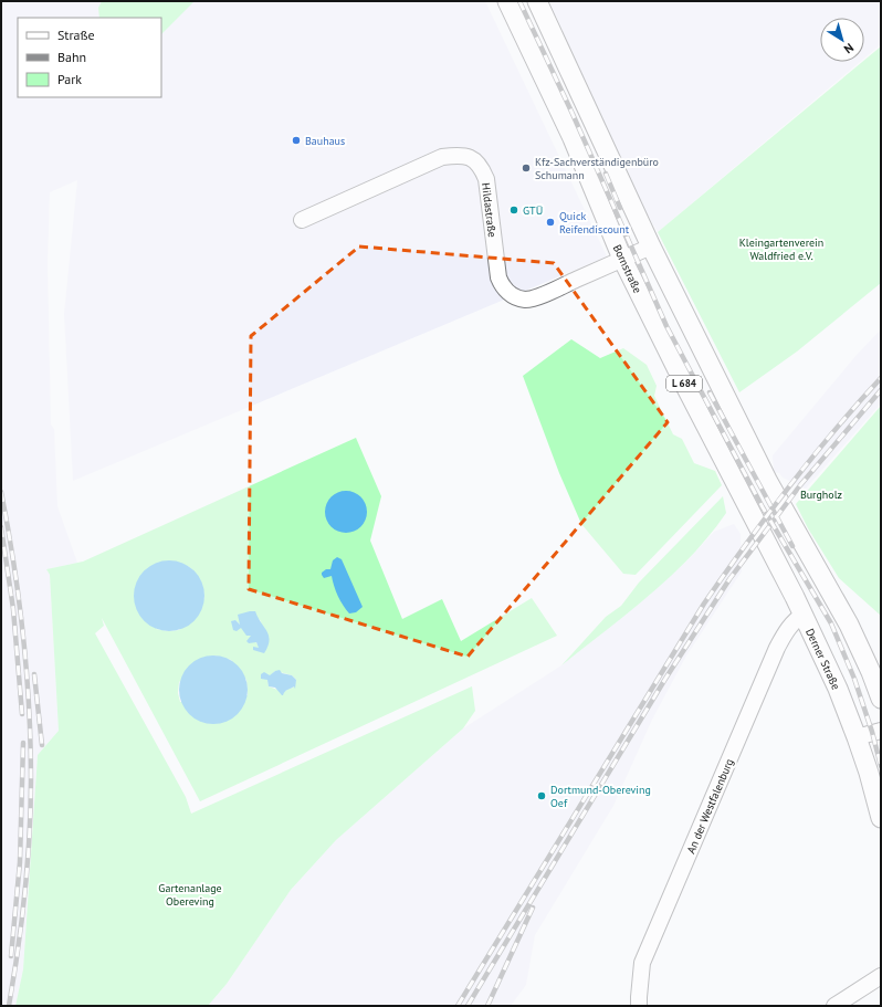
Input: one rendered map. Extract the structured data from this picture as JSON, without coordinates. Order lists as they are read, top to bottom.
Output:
{
  "streets": {
    "main road": ["Bornstraße", "L 684", "Derner Straße"],
    "street": ["Hildastraße", "An der Westfalenburg"]
  },
  "crossings": [
    ["Hildastraße", "Bornstraße"],
    ["Hildastraße", "L 684"],
    ["Bornstraße", "Derner Straße"],
    ["Derner Straße", "An der Westfalenburg"]
  ],
  "parks": ["Kleingartenverein Waldfried e.V.", "Burgholz", "Gartenanlage Obereving"],
  "places": [
    "Bauhaus",
    "Kfz-Sachverständigenbüro Schumann",
    "GTÜ",
    "Quick Reifendiscount",
    "Dortmund-Obereving Oef"
  ],
  "legend": ["Straße", "Bahn", "Park"],
  "north": "bottom right"
}
